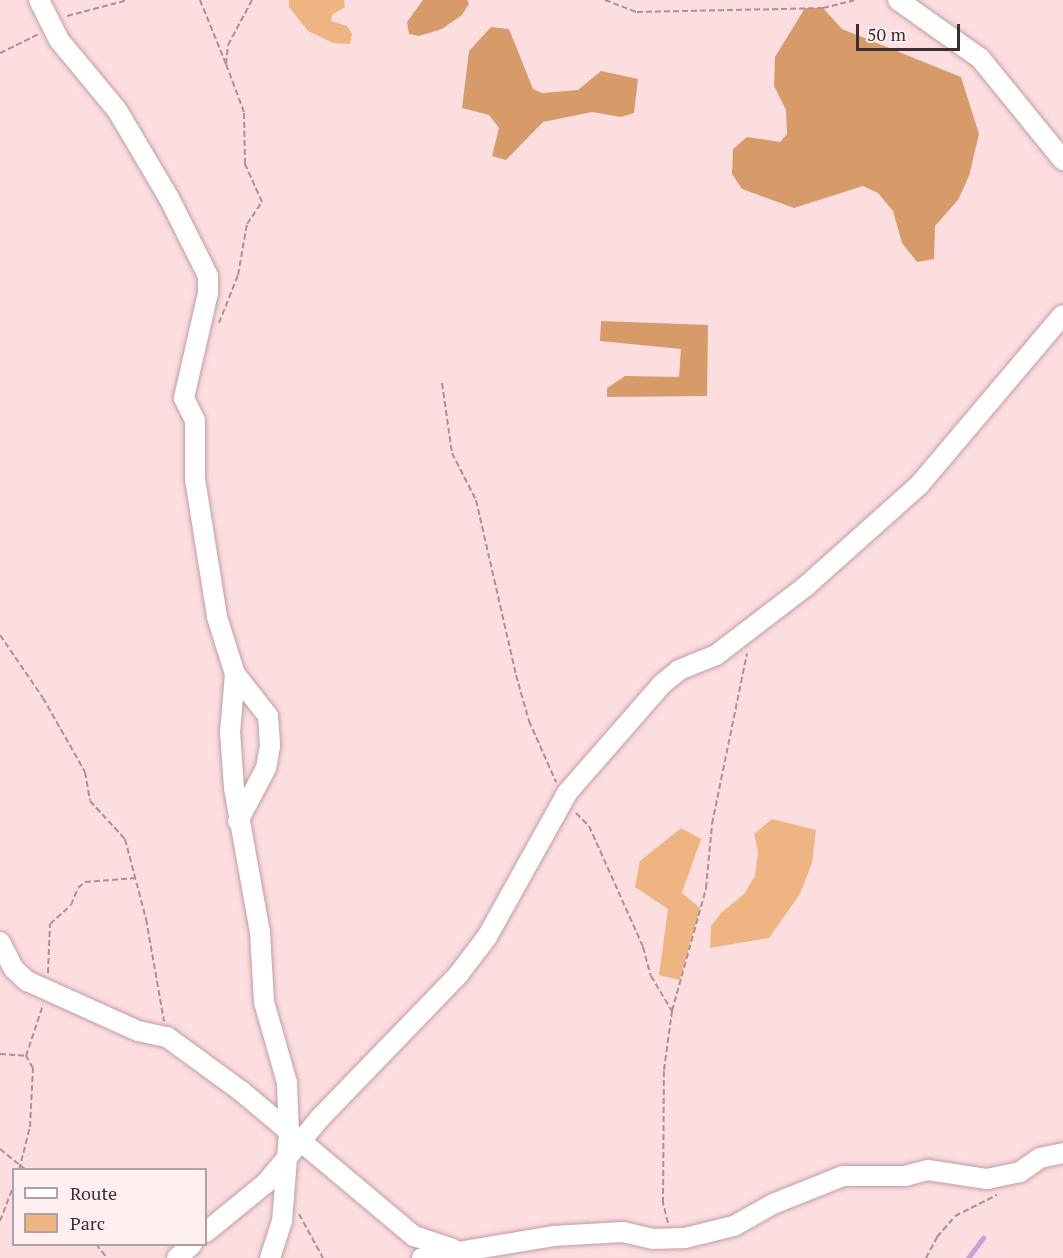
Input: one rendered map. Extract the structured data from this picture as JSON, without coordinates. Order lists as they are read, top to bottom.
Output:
{
  "legend": ["Route", "Parc"],
  "scale_bar": "50 m"
}
